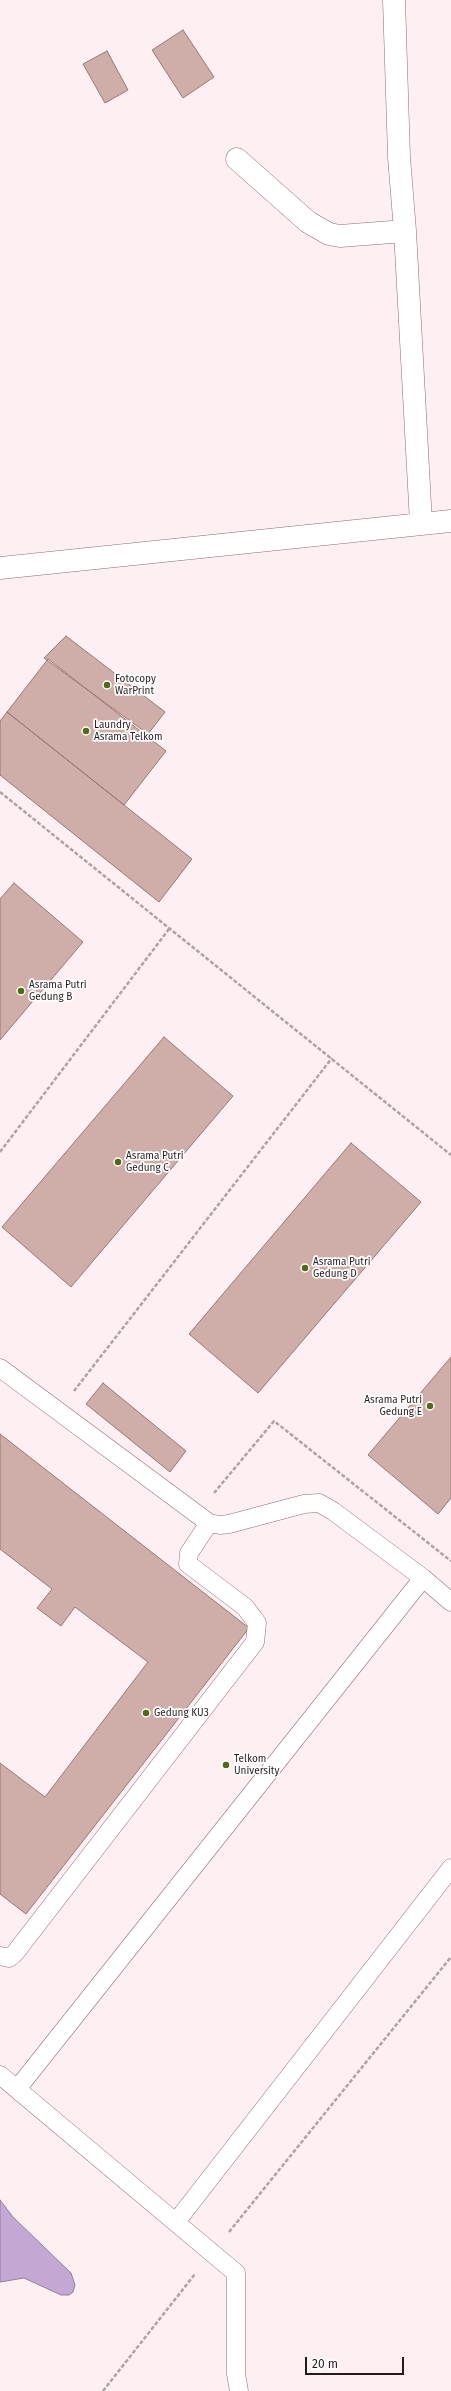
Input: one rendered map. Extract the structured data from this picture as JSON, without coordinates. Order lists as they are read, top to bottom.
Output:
{
  "places": [
    "Fotocopy WarPrint",
    "Laundry Asrama Telkom",
    "Asrama Putri Gedung B",
    "Asrama Putri Gedung C",
    "Asrama Putri Gedung D",
    "Asrama Putri Gedung E",
    "Gedung KU3",
    "Telkom University"
  ],
  "scale_bar": "20 m"
}
